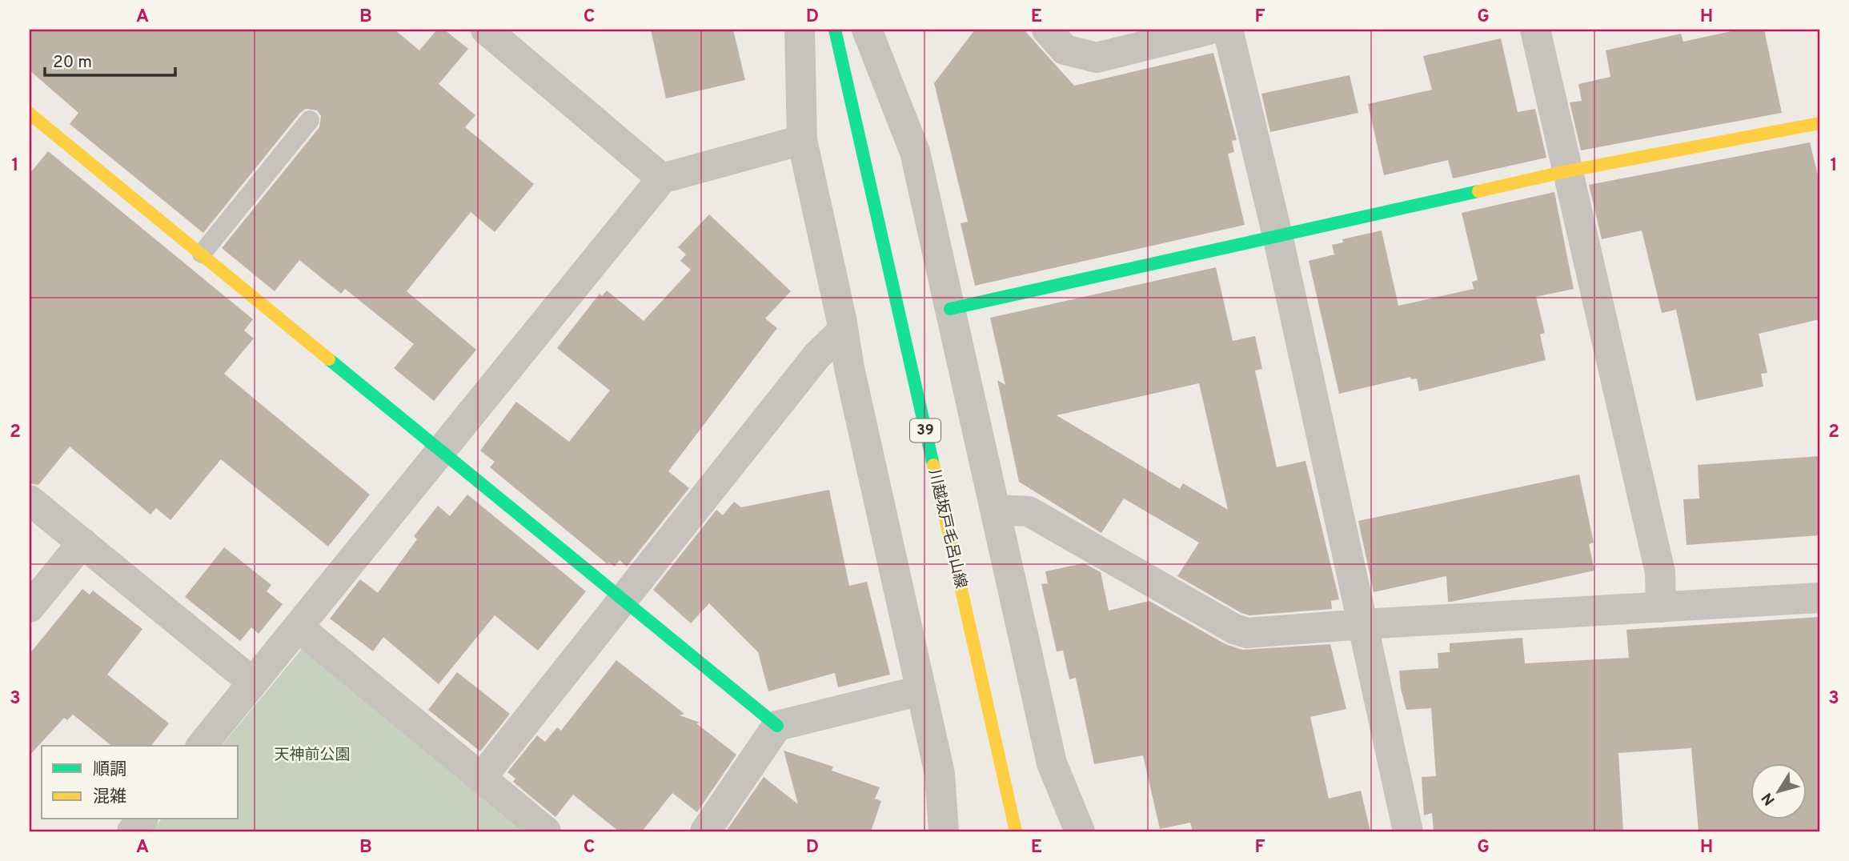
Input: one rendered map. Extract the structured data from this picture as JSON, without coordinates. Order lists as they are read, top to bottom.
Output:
{
  "streets": {
    "street": ["39", "川越坂戸毛呂山線"]
  },
  "parks": ["天神前公園"],
  "legend": ["順調", "混雑"],
  "scale_bar": "20 m",
  "north": "bottom left",
  "grid": {
    "columns": [
      "A",
      "B",
      "C",
      "D",
      "E",
      "F",
      "G",
      "H"
    ],
    "rows": ["1", "2", "3"]
  }
}
